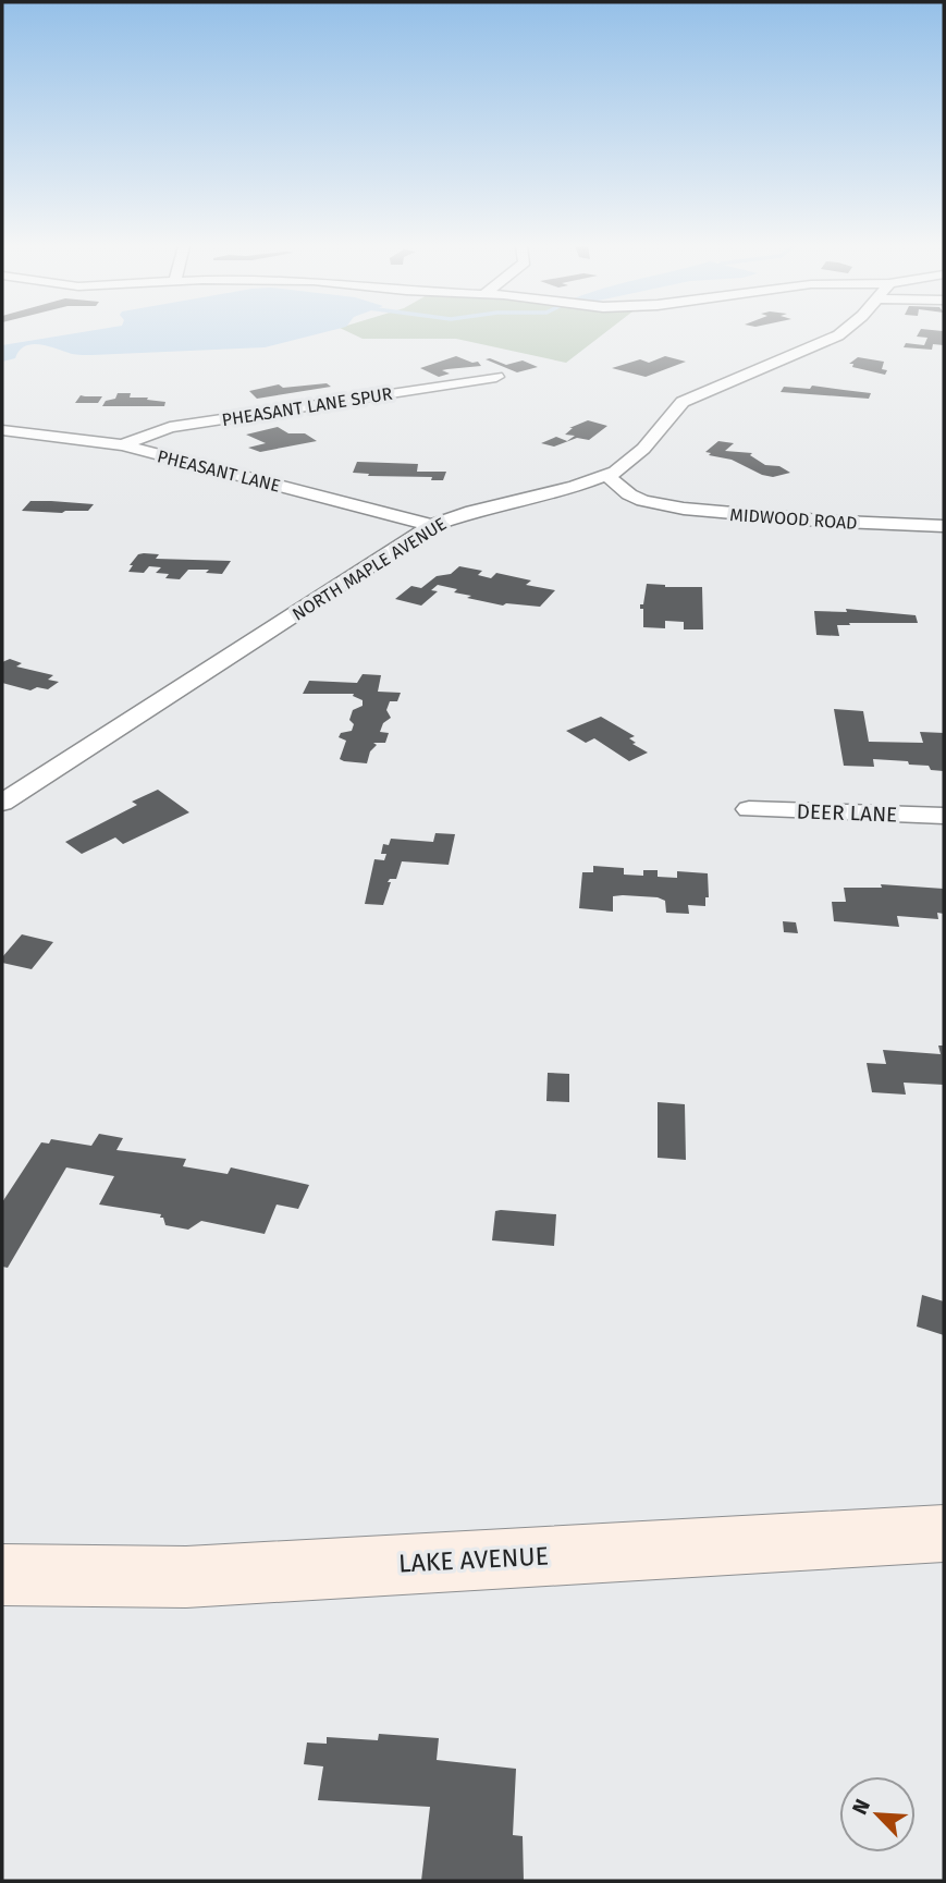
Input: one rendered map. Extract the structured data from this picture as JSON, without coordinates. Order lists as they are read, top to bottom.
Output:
{
  "streets": {
    "main road": ["LAKE AVENUE"],
    "street": [
      "PHEASANT LANE SPUR",
      "PHEASANT LANE",
      "MIDWOOD ROAD",
      "NORTH MAPLE AVENUE",
      "DEER LANE"
    ]
  },
  "crossings": [
    ["PHEASANT LANE SPUR", "PHEASANT LANE"],
    ["PHEASANT LANE", "NORTH MAPLE AVENUE"],
    ["MIDWOOD ROAD", "NORTH MAPLE AVENUE"]
  ],
  "north": "top left"
}
